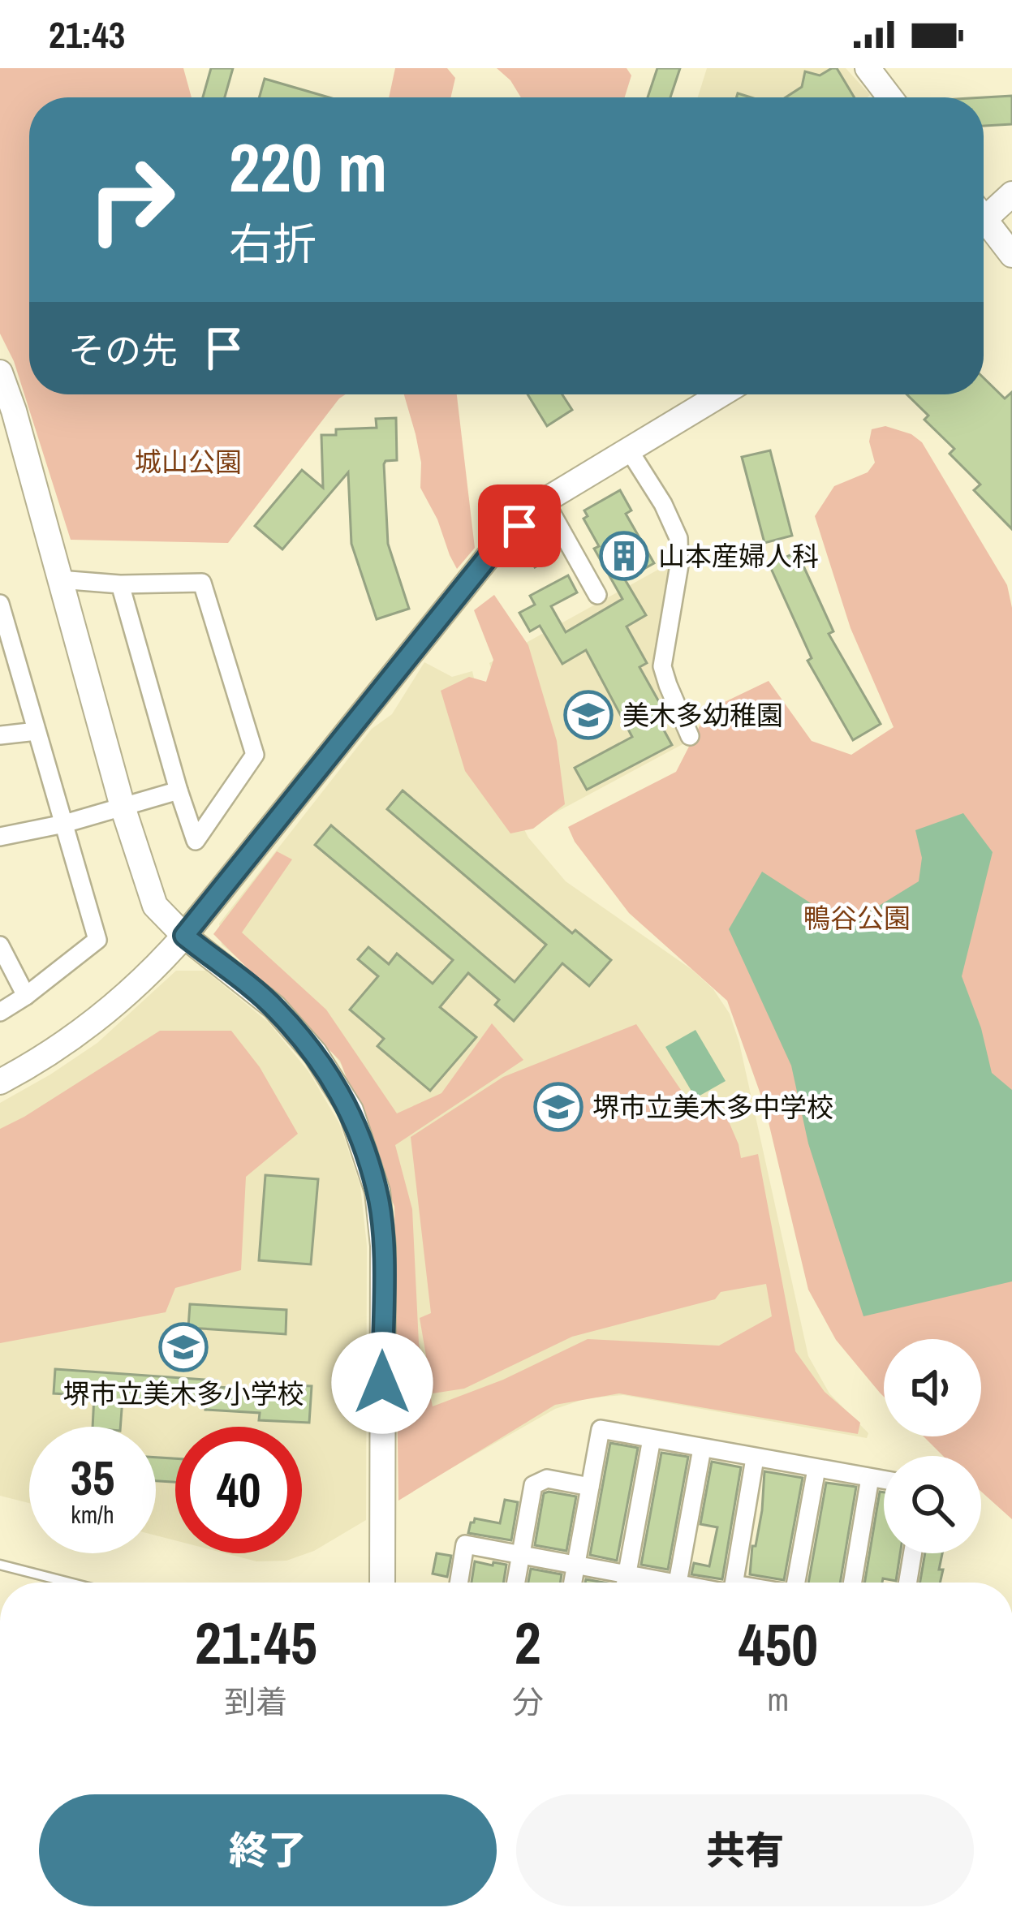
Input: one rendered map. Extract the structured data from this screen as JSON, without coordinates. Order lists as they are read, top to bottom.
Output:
{
  "parks": ["城山公園", "鴨谷公園"],
  "places": {
    "building": ["山本産婦人科"],
    "school or university": ["美木多幼稚園", "堺市立美木多中学校", "堺市立美木多小学校"]
  },
  "page": {
    "status": "21:43",
    "turn": ["220 m", "右折"],
    "then": "その先",
    "speed": "35 km/h",
    "limit": "40",
    "eta": [
      "21:45",
      "到着",
      "2",
      "分",
      "450",
      "m"
    ],
    "buttons": ["終了", "共有"]
  }
}
